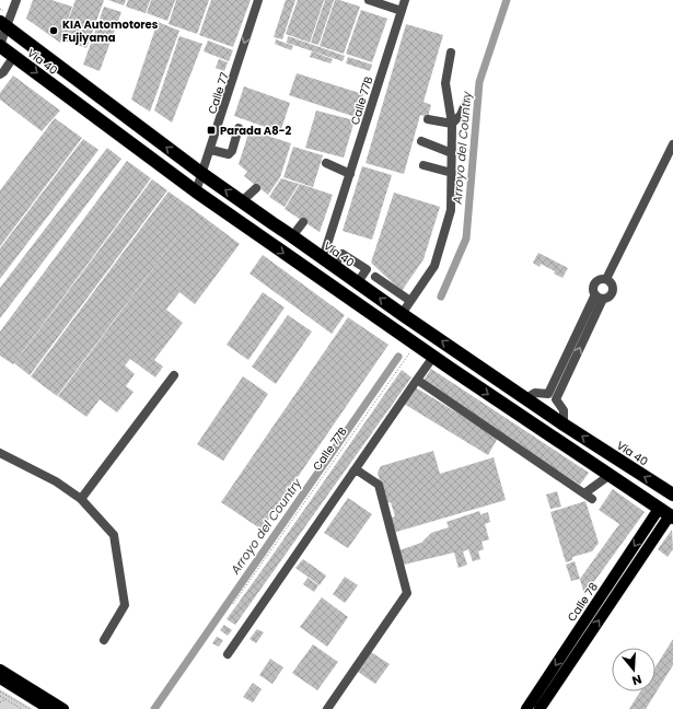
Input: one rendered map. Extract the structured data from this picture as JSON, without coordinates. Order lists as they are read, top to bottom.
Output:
{
  "streets": {
    "highway": ["Vía 40"],
    "main road": ["Calle 78"],
    "street": ["Calle 77", "Calle 77B"]
  },
  "crossings": [
    ["Vía 40", "Calle 77"],
    ["Vía 40", "Calle 77B"],
    ["Vía 40", "Calle 78"]
  ],
  "one_way": ["Calle 77"],
  "water": ["Arroyo del Country"],
  "places": {
    "other": ["KIA Automotores Fujiyama"],
    "transit": ["Parada A8-2"]
  },
  "north": "bottom"
}
